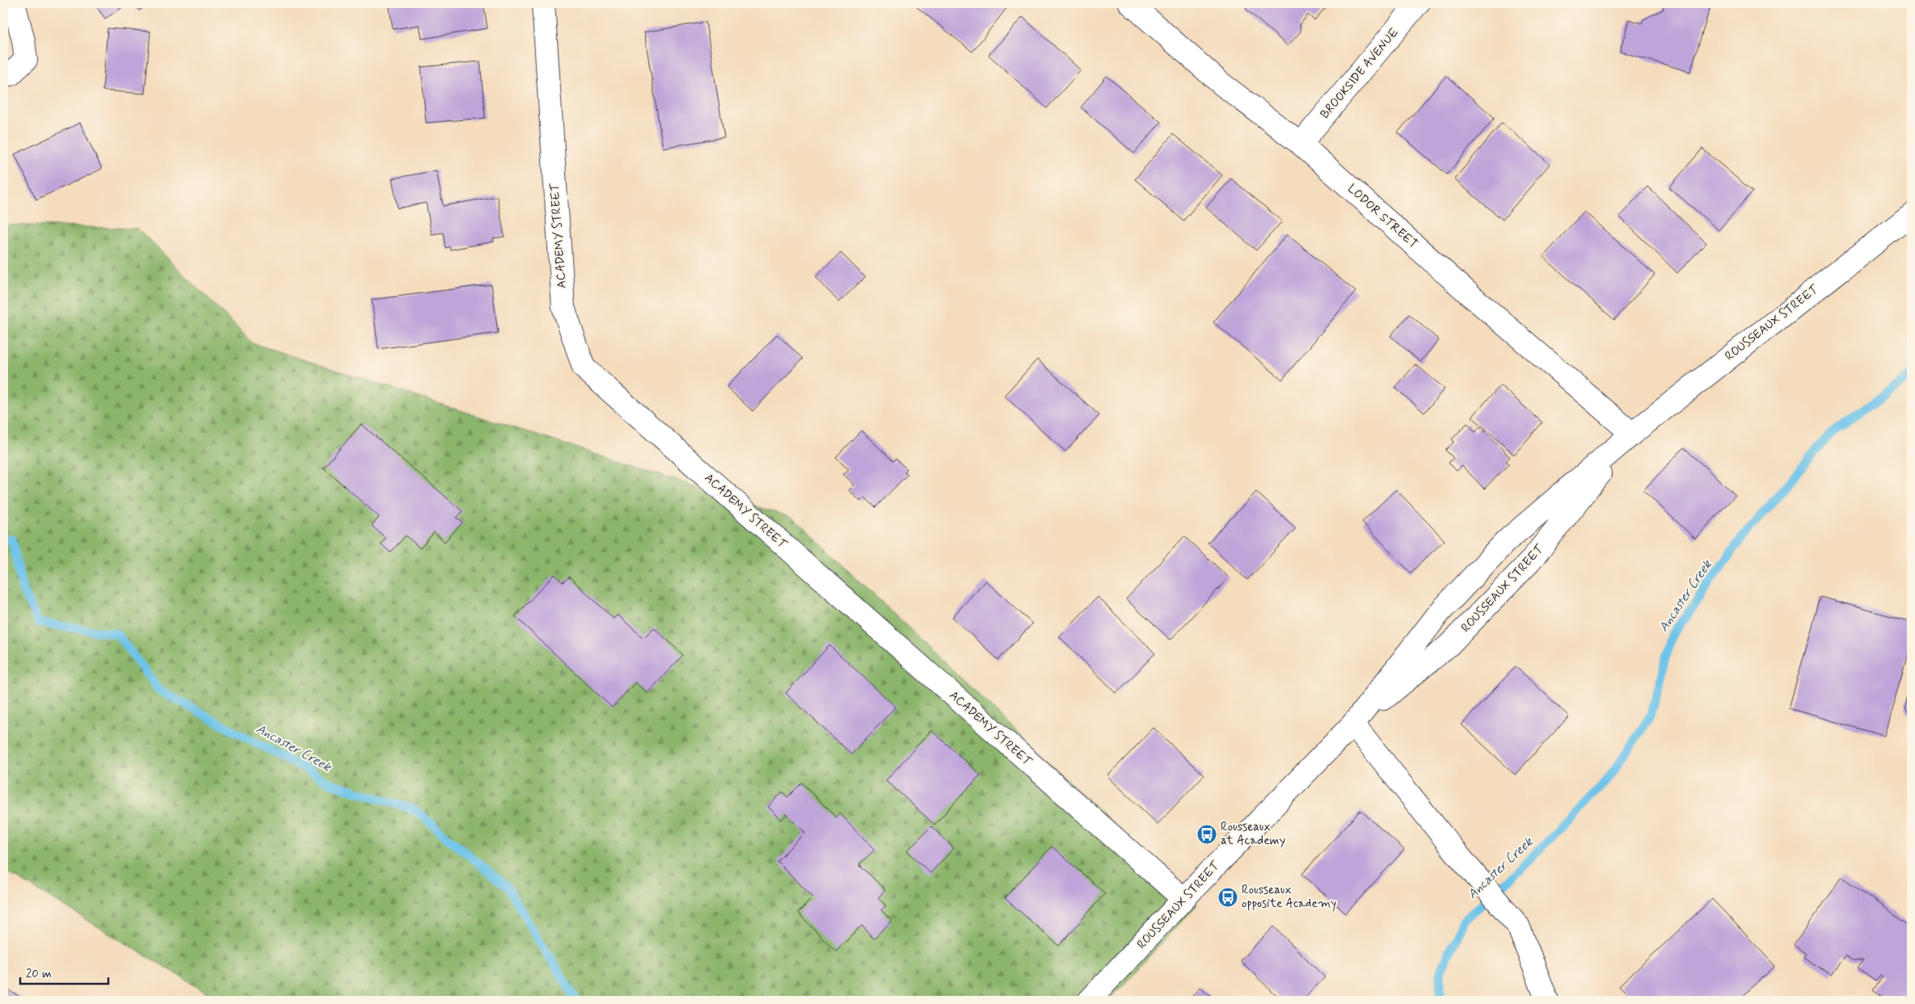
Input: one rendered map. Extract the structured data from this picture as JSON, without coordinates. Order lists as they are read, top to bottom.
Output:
{
  "streets": {
    "street": [
      "BROOKSIDE AVENUE",
      "LODOR STREET",
      "ACADEMY STREET",
      "ROUSSEAUX STREET"
    ]
  },
  "crossings": [
    ["BROOKSIDE AVENUE", "LODOR STREET"],
    ["LODOR STREET", "ROUSSEAUX STREET"],
    ["ACADEMY STREET", "ROUSSEAUX STREET"]
  ],
  "water": ["Ancaster Creek"],
  "places": {
    "bus stop": ["Rousseaux at Academy", "Rousseaux opposite Academy"]
  },
  "scale_bar": "20 m"
}
